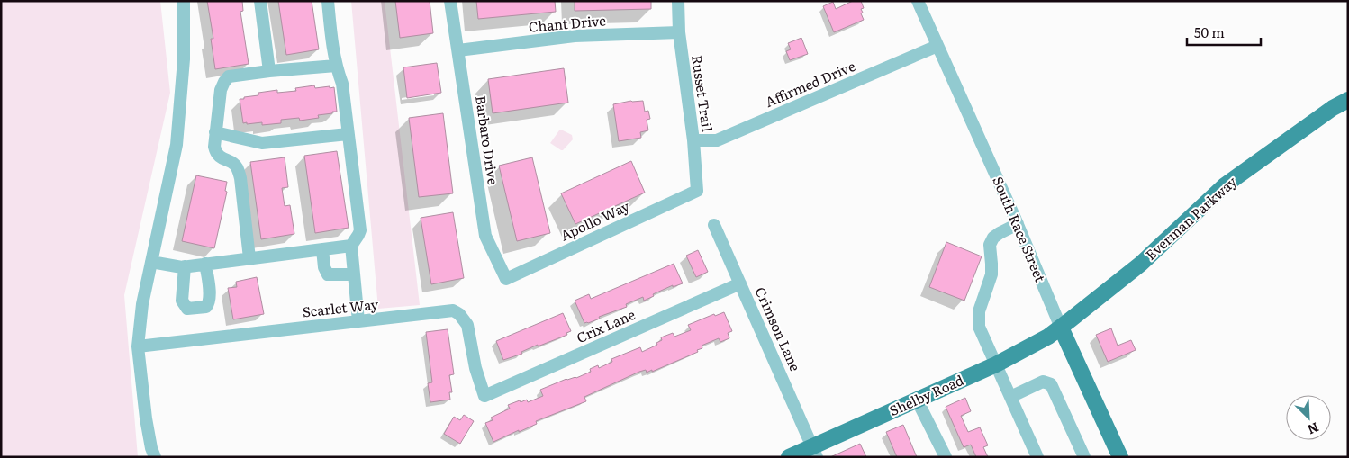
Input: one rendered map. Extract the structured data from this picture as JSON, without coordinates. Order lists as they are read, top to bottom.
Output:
{
  "streets": {
    "main road": ["Everman Parkway", "South Race Street", "Shelby Road"],
    "street": [
      "Chant Drive",
      "Affirmed Drive",
      "Russet Trail",
      "Barbaro Drive",
      "Apollo Way",
      "Scarlet Way",
      "Crix Lane",
      "Crimson Lane"
    ]
  },
  "crossings": [
    ["Chant Drive", "Russet Trail"],
    ["Chant Drive", "Barbaro Drive"],
    ["Affirmed Drive", "Russet Trail"],
    ["Affirmed Drive", "South Race Street"],
    ["Russet Trail", "Apollo Way"],
    ["Barbaro Drive", "Apollo Way"],
    ["Everman Parkway", "South Race Street"],
    ["Everman Parkway", "Shelby Road"],
    ["South Race Street", "Shelby Road"],
    ["Scarlet Way", "Crix Lane"],
    ["Crix Lane", "Crimson Lane"],
    ["Crimson Lane", "Shelby Road"]
  ],
  "scale_bar": "50 m",
  "north": "bottom right"
}
